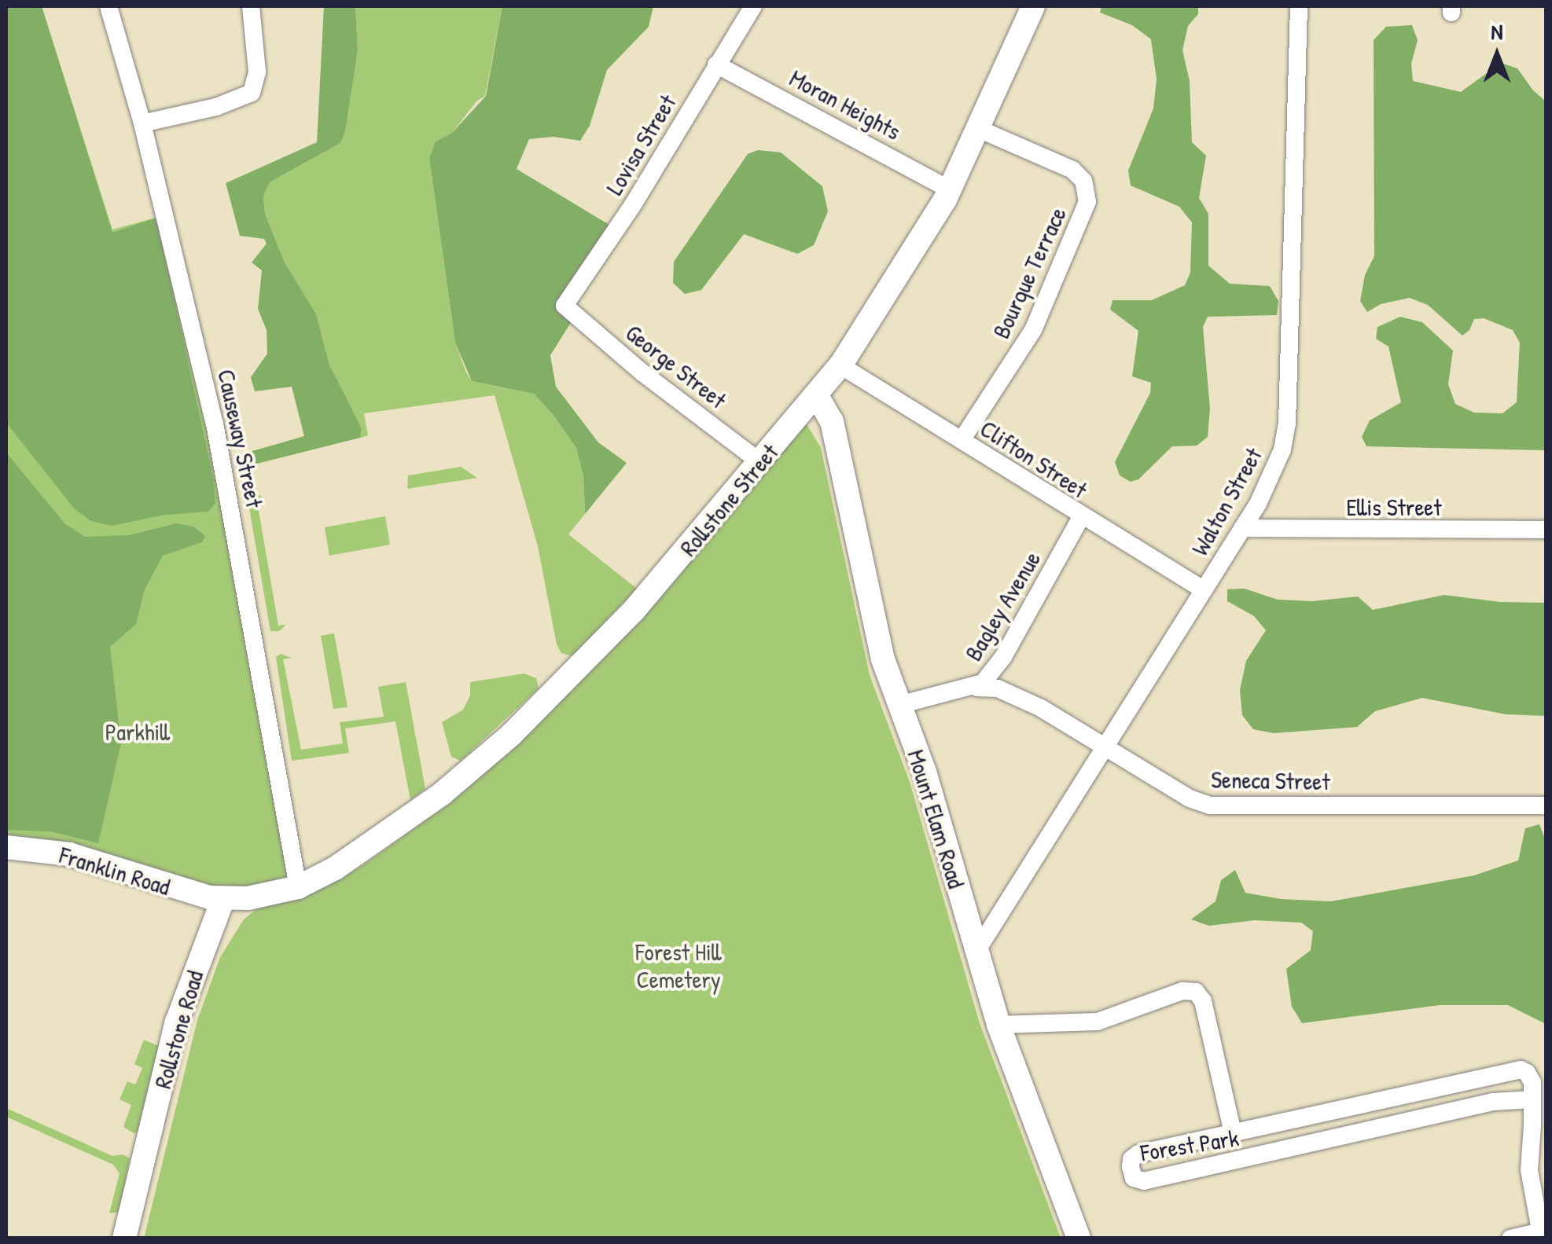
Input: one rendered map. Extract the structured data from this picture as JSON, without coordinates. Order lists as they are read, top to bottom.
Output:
{
  "streets": {
    "main road": [
      "Rollstone Street",
      "Mount Elam Road",
      "Franklin Road",
      "Rollstone Road"
    ],
    "street": [
      "Moran Heights",
      "Lovisa Street",
      "Bourque Terrace",
      "George Street",
      "Causeway Street",
      "Clifton Street",
      "Walton Street",
      "Ellis Street",
      "Bagley Avenue",
      "Seneca Street",
      "Forest Park"
    ]
  },
  "crossings": [
    ["Moran Heights", "Lovisa Street"],
    ["Moran Heights", "Rollstone Street"],
    ["Lovisa Street", "George Street"],
    ["Bourque Terrace", "Clifton Street"],
    ["Bourque Terrace", "Rollstone Street"],
    ["George Street", "Rollstone Street"],
    ["Causeway Street", "Rollstone Street"],
    ["Clifton Street", "Rollstone Street"],
    ["Clifton Street", "Walton Street"],
    ["Clifton Street", "Bagley Avenue"],
    ["Rollstone Street", "Mount Elam Road"],
    ["Walton Street", "Ellis Street"],
    ["Walton Street", "Seneca Street"],
    ["Walton Street", "Mount Elam Road"],
    ["Bagley Avenue", "Seneca Street"],
    ["Bagley Avenue", "Mount Elam Road"],
    ["Franklin Road", "Rollstone Road"]
  ],
  "parks": ["Parkhill", "Forest Hill Cemetery"],
  "north": "top"
}
